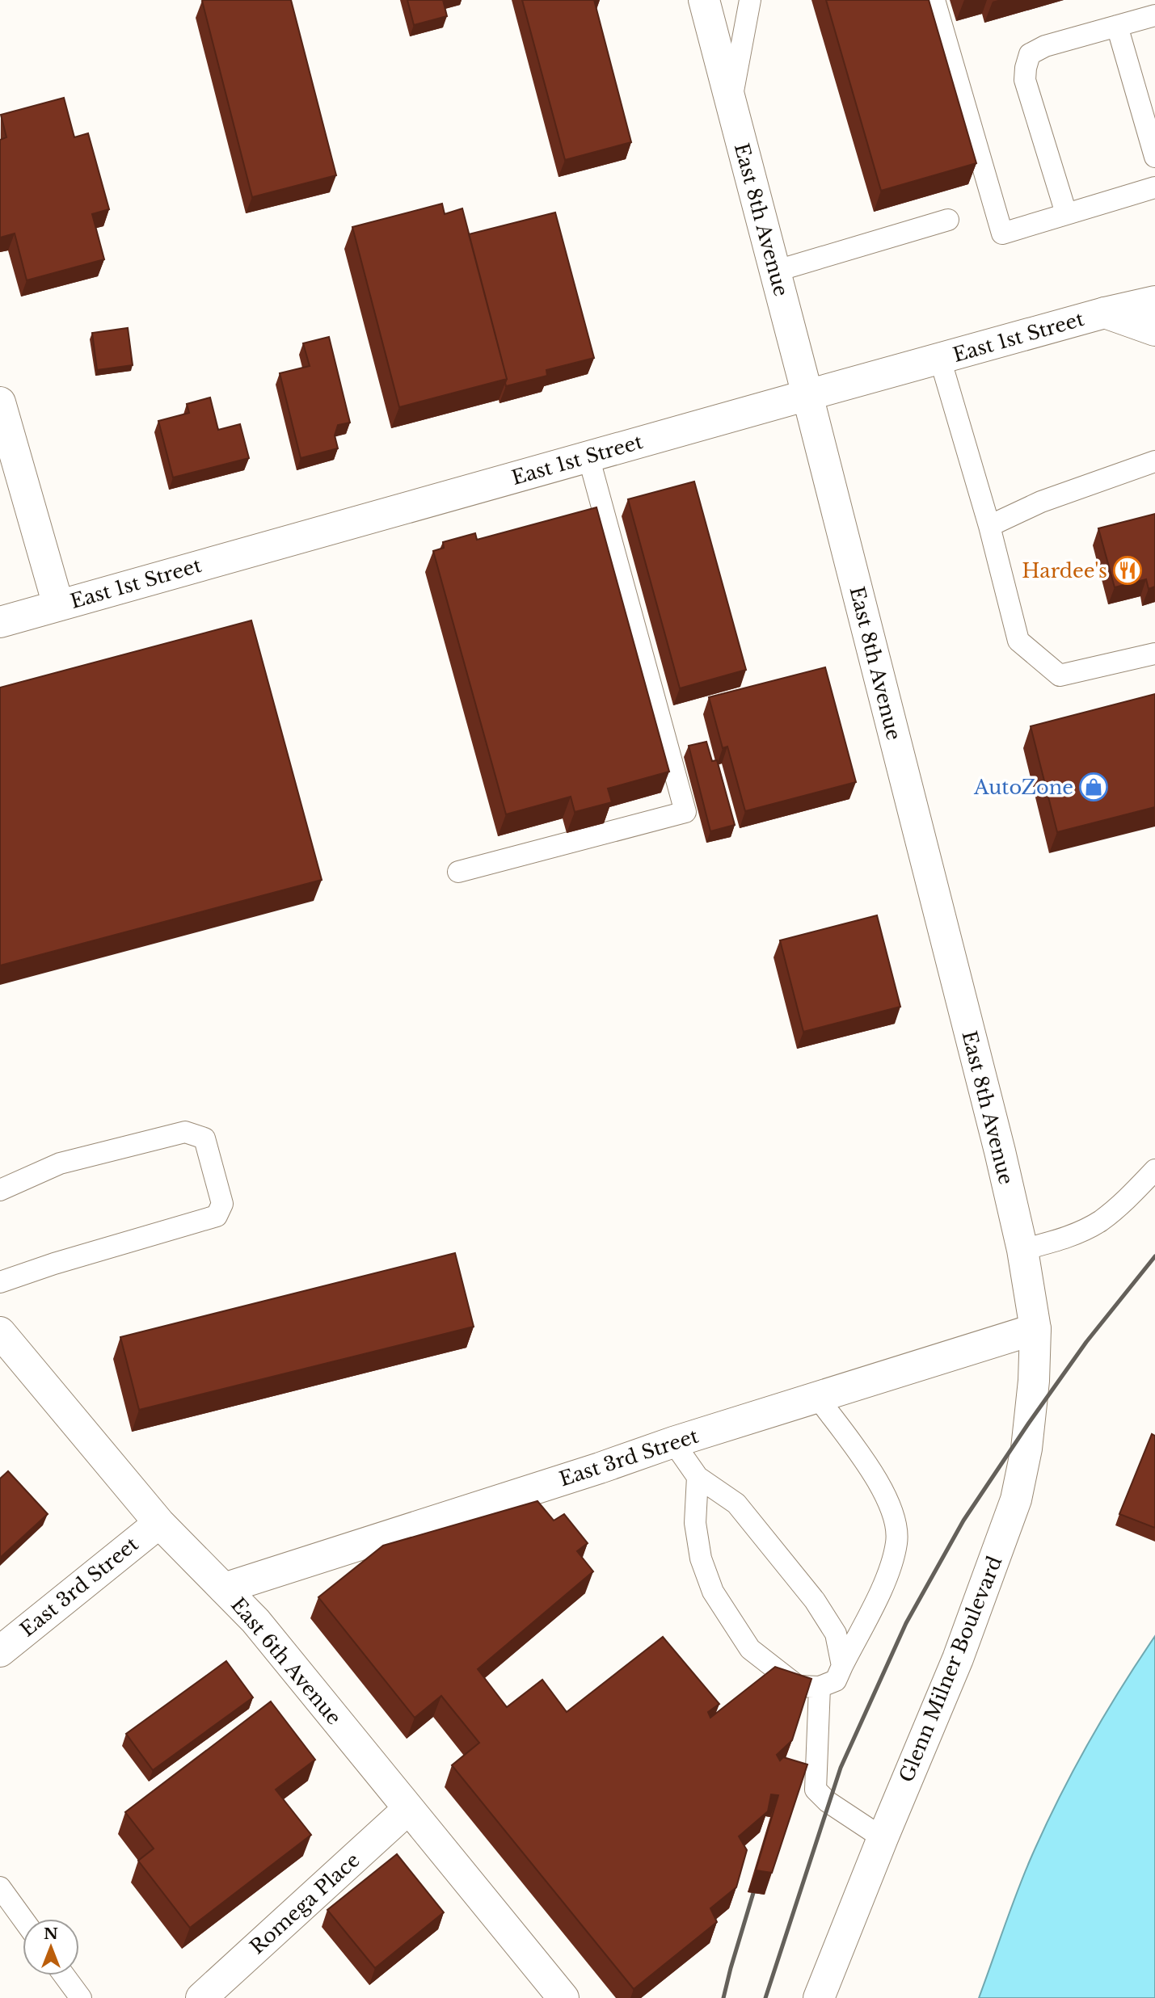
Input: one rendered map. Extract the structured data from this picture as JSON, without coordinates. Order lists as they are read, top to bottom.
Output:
{
  "streets": {
    "street": [
      "East 8th Avenue",
      "East 1st Street",
      "East 3rd Street",
      "East 6th Avenue",
      "Glenn Milner Boulevard",
      "Romega Place"
    ]
  },
  "crossings": [
    ["East 8th Avenue", "East 1st Street"],
    ["East 8th Avenue", "East 3rd Street"],
    ["East 8th Avenue", "Glenn Milner Boulevard"],
    ["East 3rd Street", "East 6th Avenue"],
    ["East 3rd Street", "Glenn Milner Boulevard"],
    ["East 6th Avenue", "Romega Place"]
  ],
  "places": {
    "restaurant": ["Hardee's"],
    "shop": ["AutoZone"]
  },
  "north": "top"
}
